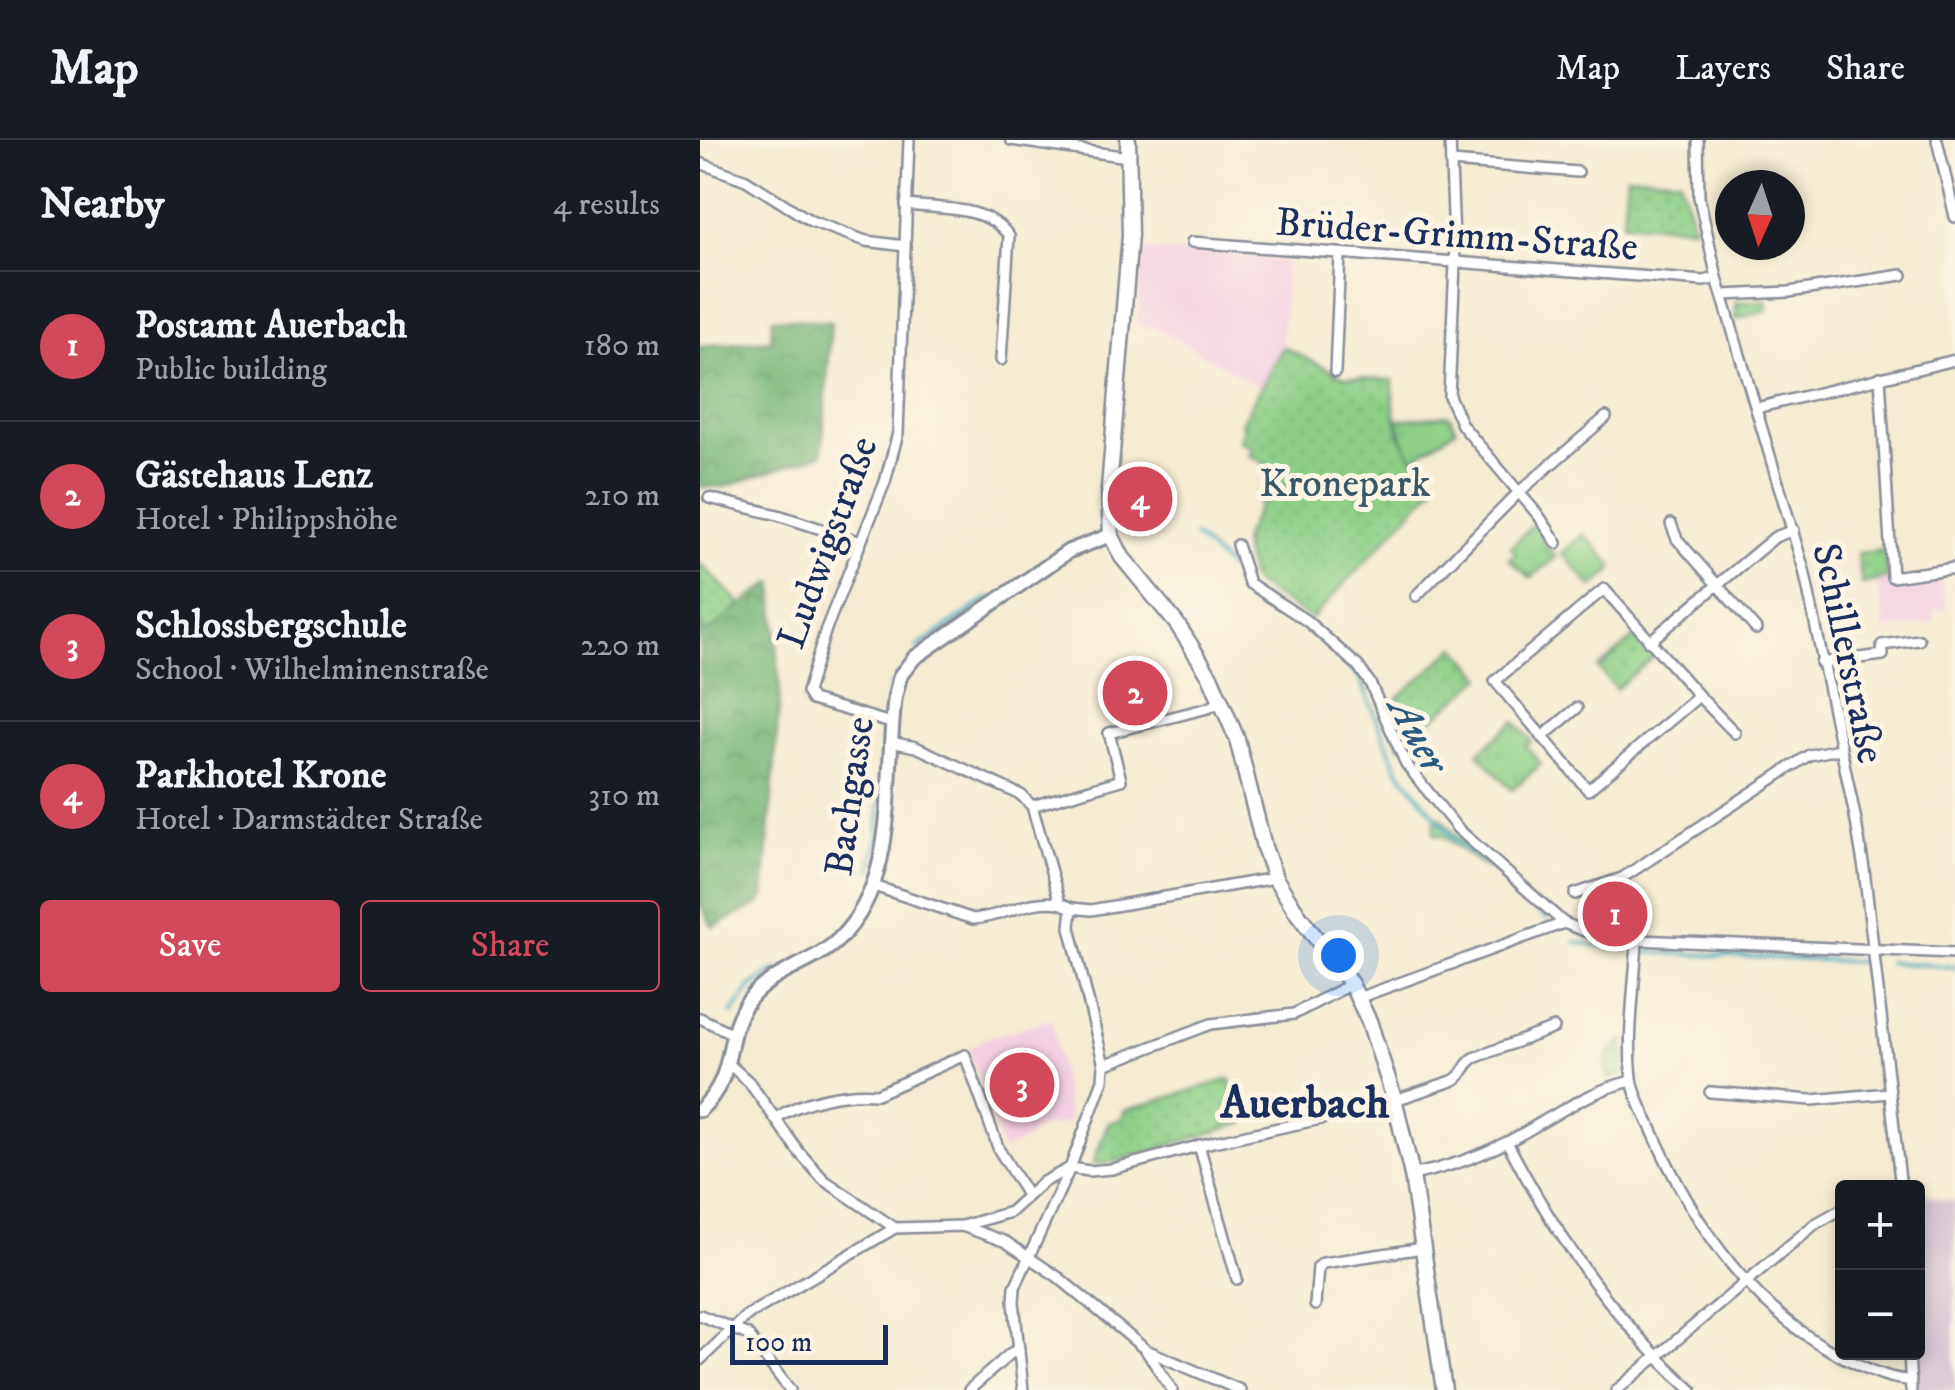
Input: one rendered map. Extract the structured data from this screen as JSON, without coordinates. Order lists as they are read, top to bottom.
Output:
{
  "streets": {
    "main road": ["Bachgasse"],
    "street": ["Brüder-Grimm-Straße", "Ludwigstraße", "Schillerstraße"]
  },
  "crossings": [
    ["Brüder-Grimm-Straße", "Schillerstraße"],
    ["Ludwigstraße", "Bachgasse"]
  ],
  "districts": ["Auerbach"],
  "water": ["Auer"],
  "parks": ["Kronepark"],
  "scale_bar": "100 m",
  "north": "bottom",
  "page": {
    "header": "Map",
    "nav": ["Map", "Layers", "Share"],
    "heading": ["Nearby", "4 results"],
    "list": [
      {
        "mark": "1",
        "name": "Postamt Auerbach",
        "note": "Public building",
        "value": "180 m"
      },
      {
        "mark": "2",
        "name": "Gästehaus Lenz",
        "note": "Hotel · Philippshöhe",
        "value": "210 m"
      },
      {
        "mark": "3",
        "name": "Schlossbergschule",
        "note": "School · Wilhelminenstraße",
        "value": "220 m"
      },
      {
        "mark": "4",
        "name": "Parkhotel Krone",
        "note": "Hotel · Darmstädter Straße",
        "value": "310 m"
      }
    ],
    "pins": [
      "4",
      "2",
      "1",
      "3"
    ],
    "buttons": ["Save", "Share"],
    "map_buttons": ["+", "−"],
    "scale": "100 m"
  }
}
